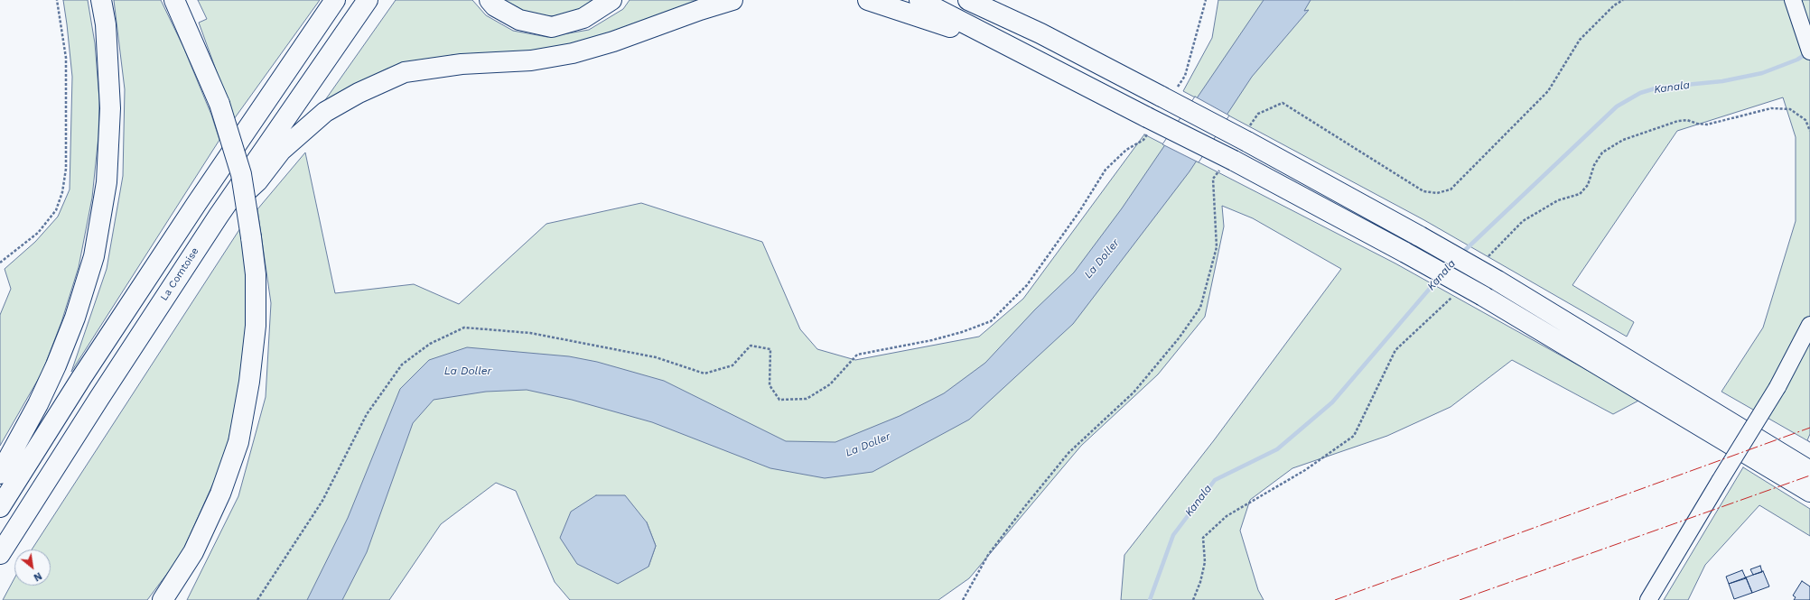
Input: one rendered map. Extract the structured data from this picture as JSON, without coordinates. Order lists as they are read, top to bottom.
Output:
{
  "streets": {
    "highway": ["La Comtoise"]
  },
  "water": ["Kanala", "La Doller"],
  "north": "bottom right"
}
